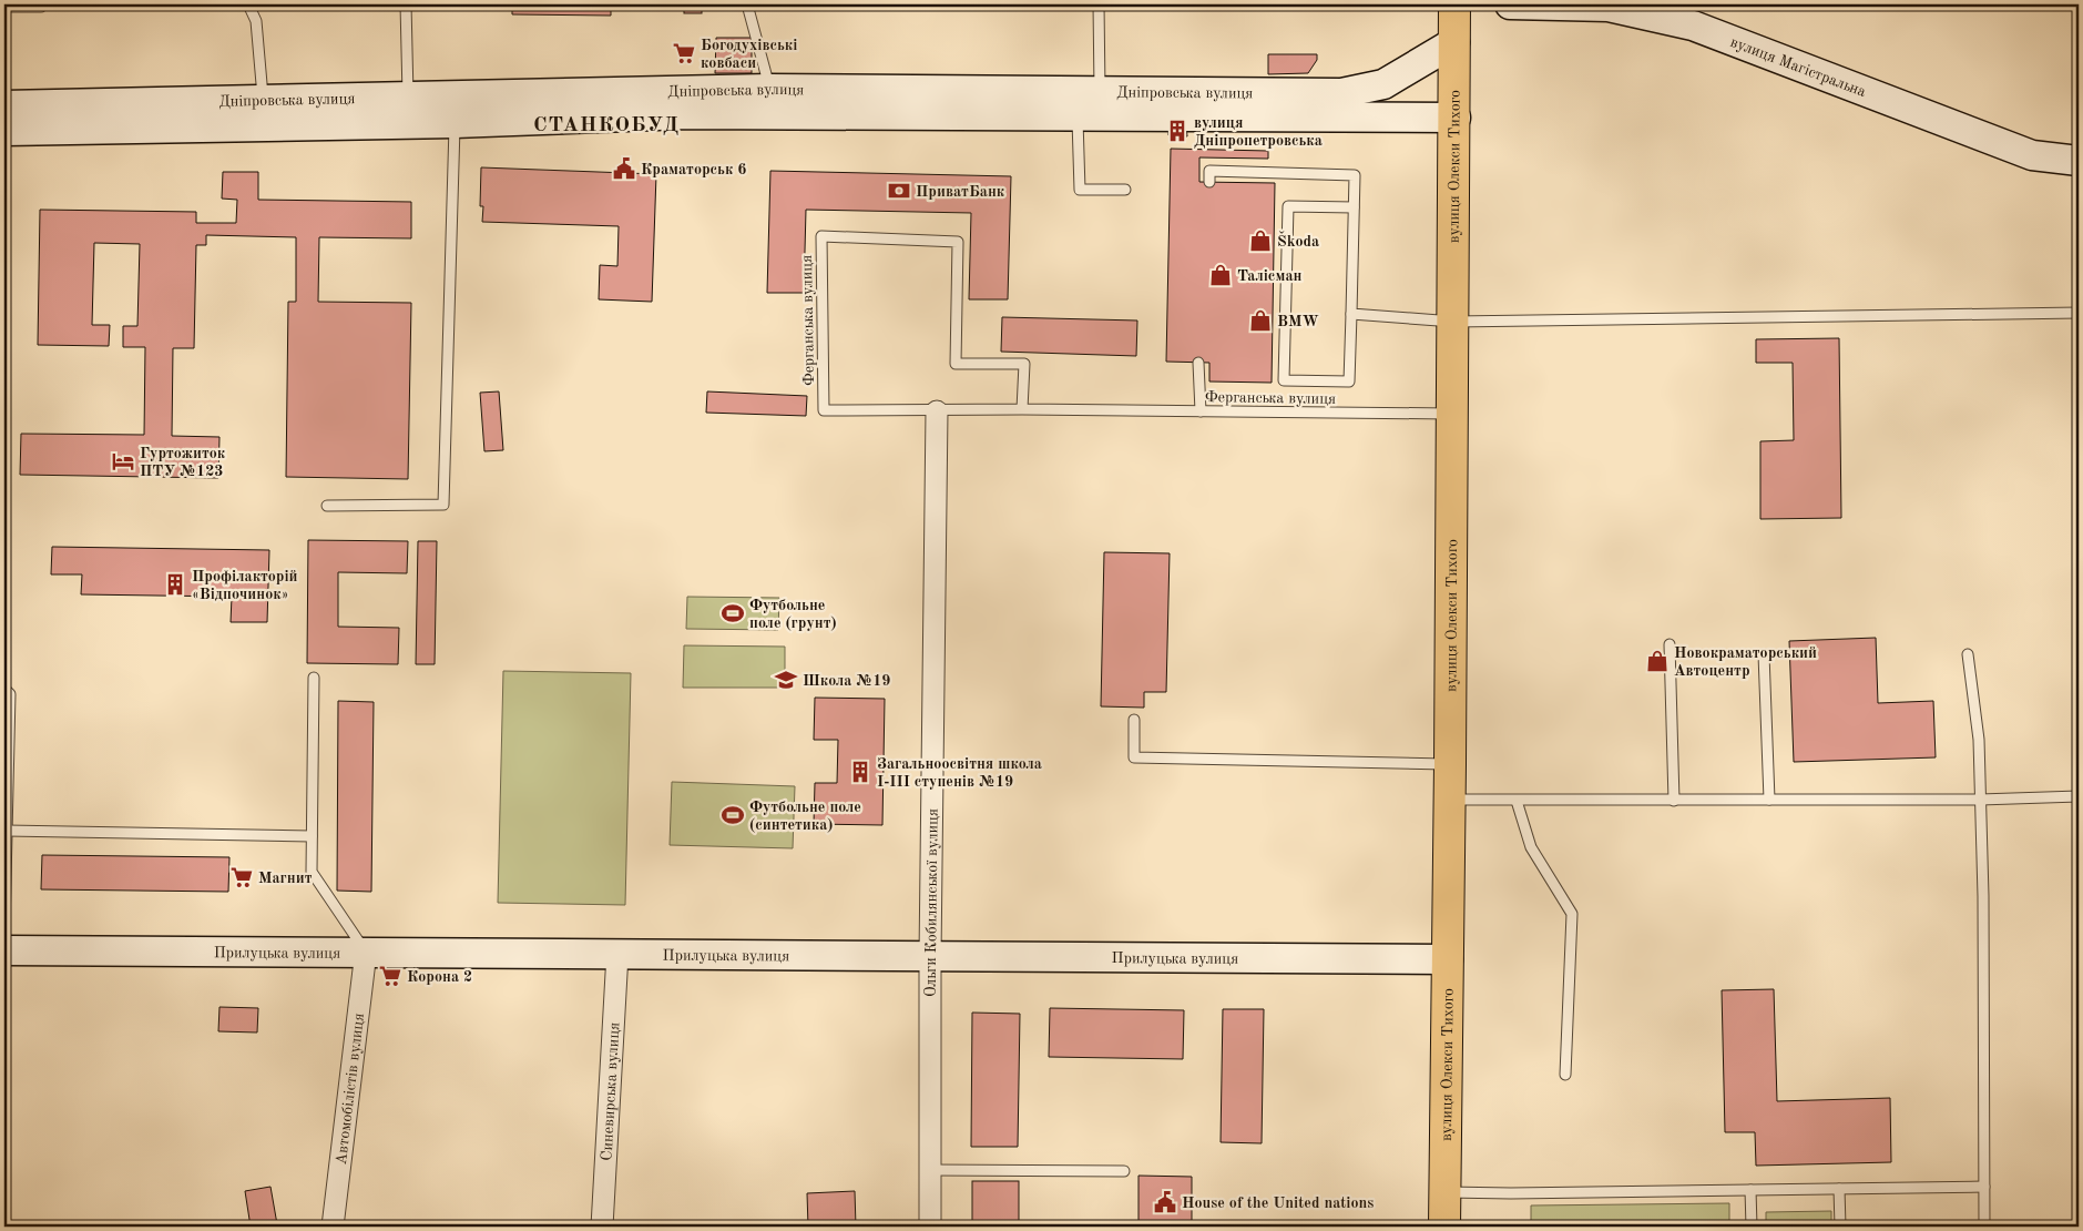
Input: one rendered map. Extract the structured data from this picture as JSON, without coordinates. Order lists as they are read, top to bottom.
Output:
{
  "streets": {
    "main road": ["вулиця Олекси Тихого"],
    "street": [
      "вулиця Магістральна",
      "Дніпровська вулиця",
      "Ольги Кобилянської вулиця",
      "Прилуцька вулиця",
      "Автомобілістів вулиця",
      "Синевирська вулиця"
    ],
    "lane": ["Ферганська вулиця"]
  },
  "crossings": [
    ["Дніпровська вулиця", "вулиця Олекси Тихого"],
    ["вулиця Олекси Тихого", "Ферганська вулиця"],
    ["вулиця Олекси Тихого", "Прилуцька вулиця"],
    ["Ферганська вулиця", "Ольги Кобилянської вулиця"],
    ["Ольги Кобилянської вулиця", "Прилуцька вулиця"],
    ["Прилуцька вулиця", "Автомобілістів вулиця"],
    ["Прилуцька вулиця", "Синевирська вулиця"]
  ],
  "districts": ["СТАНКОБУД"],
  "places": {
    "supermarket": ["Богодухівські ковбаси", "Магнит", "Корона 2"],
    "building": ["вулиця Дніпропетровська", "Профілакторій «Відпочинок»", "Загальноосвітня школа І-ІІІ ступенів №19"],
    "public building": ["Краматорськ 6", "House of the United nations"],
    "bank": ["ПриватБанк"],
    "shop": [
      "Škoda",
      "Талісман",
      "BMW",
      "Новокраматорський Автоцентр"
    ],
    "hotel": ["Гуртожиток ПТУ №123"],
    "sports": ["Футбольне поле (грунт)", "Футбольне поле (синтетика)"],
    "school or university": ["Школа №19"]
  }
}
